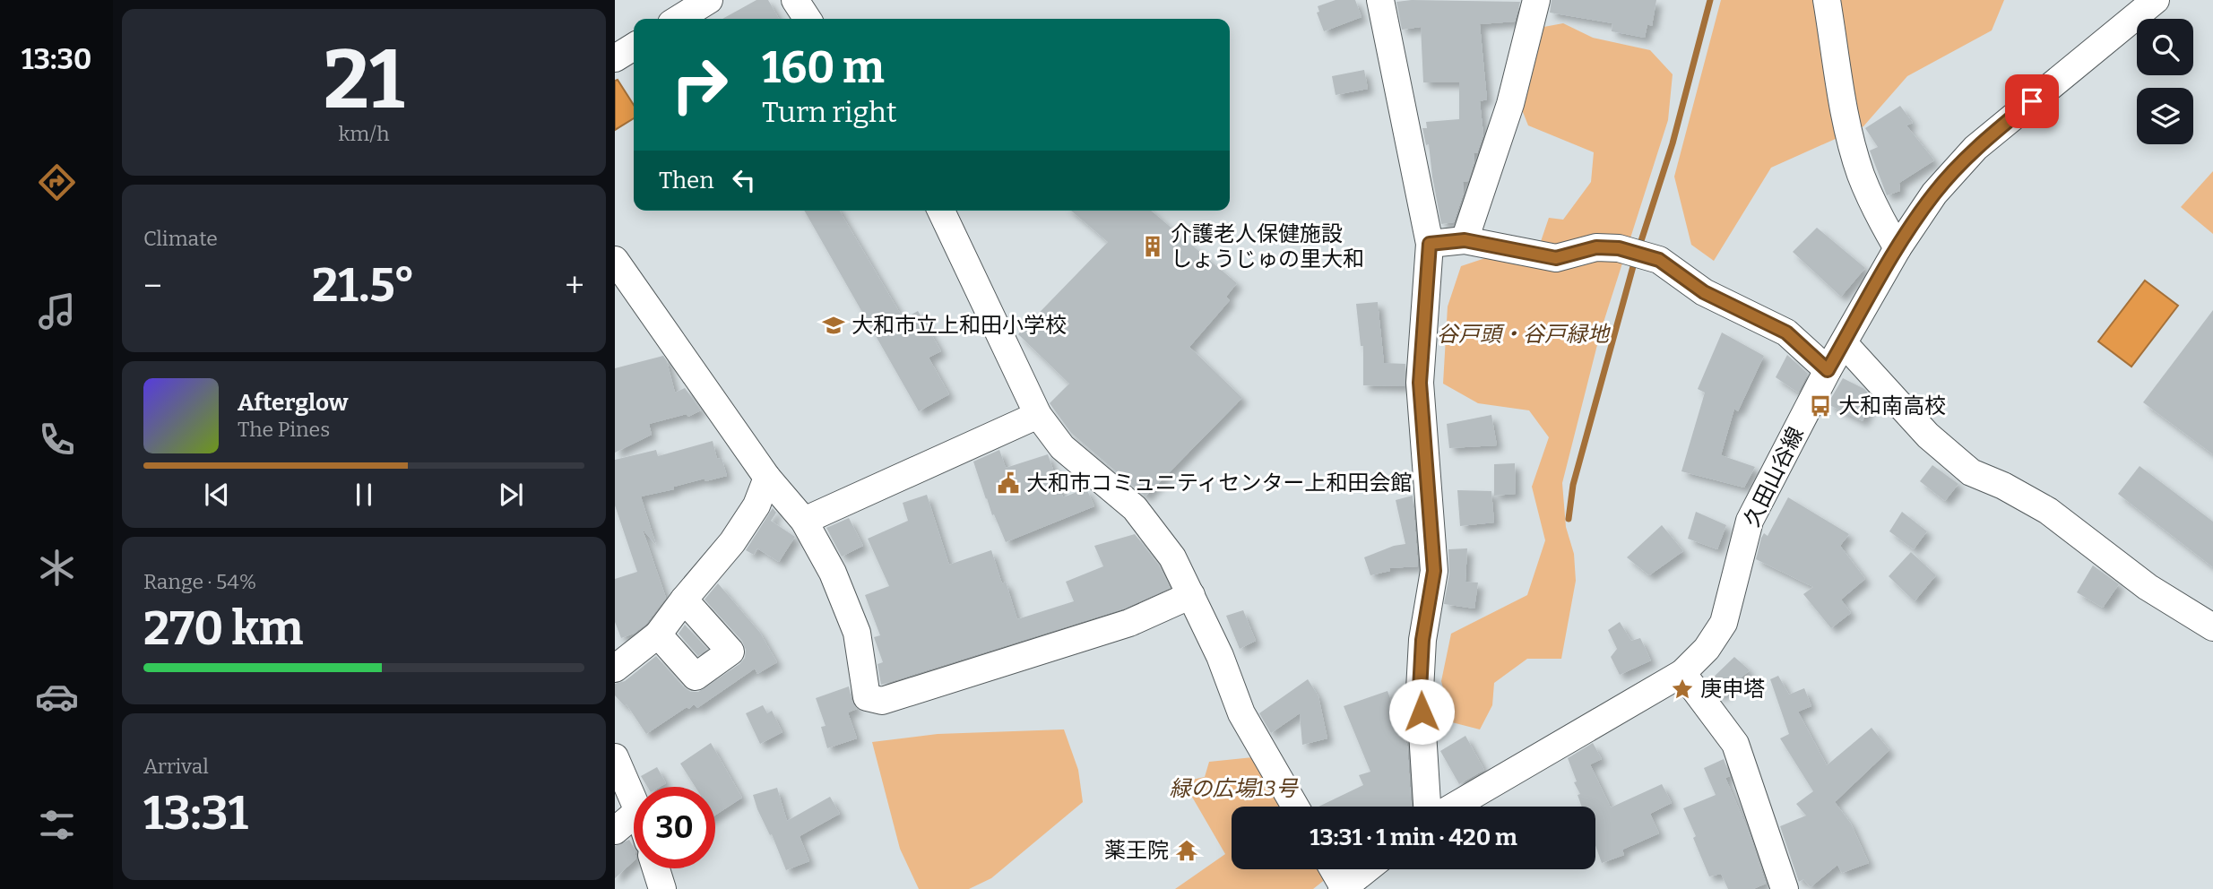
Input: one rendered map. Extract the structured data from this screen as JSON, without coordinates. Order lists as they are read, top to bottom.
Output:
{
  "streets": {
    "street": ["久田山谷線"]
  },
  "parks": ["谷戸頭・谷戸緑地", "緑の広場13号"],
  "places": {
    "building": ["介護老人保健施設 しょうじゅの里大和"],
    "school or university": ["大和市立上和田小学校"],
    "bus stop": ["大和南高校"],
    "public building": ["大和市コミュニティセンター上和田会館"],
    "place": ["庚申塔"],
    "temple": ["薬王院"]
  },
  "page": {
    "tabs": "13:30",
    "tile": [
      ["21", "km/h"],
      "Climate",
      ["Range · 54%", "270 km"],
      ["Arrival", "13:31"]
    ],
    "turn": ["160 m", "Turn right"],
    "then": "Then",
    "heat": ["−", "21.5°", "+"],
    "song": ["Afterglow", "The Pines"],
    "limit": "30",
    "trip": "13:31 · 1 min · 420 m"
  }
}
